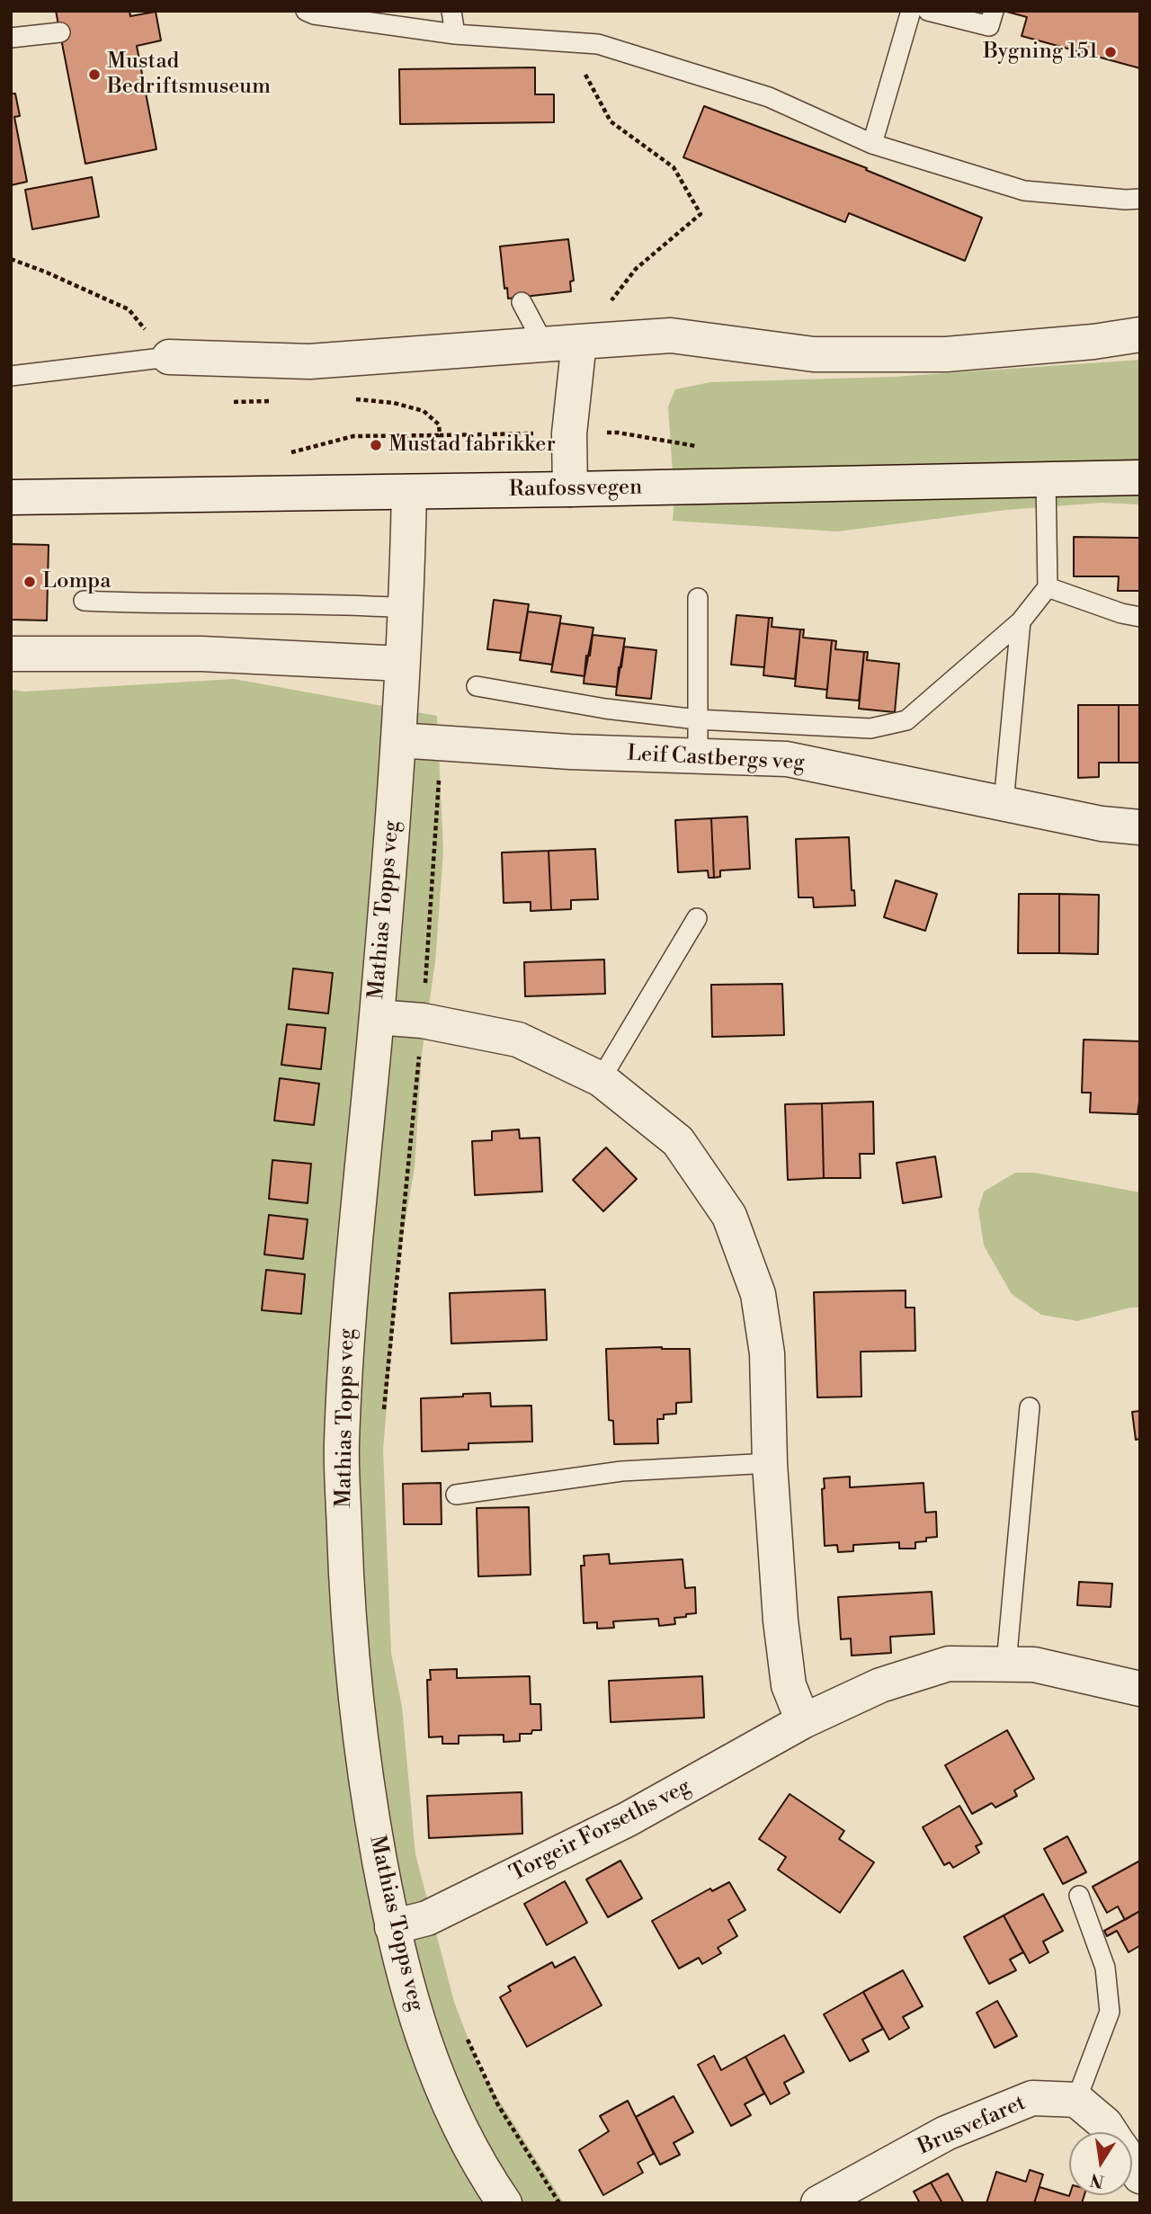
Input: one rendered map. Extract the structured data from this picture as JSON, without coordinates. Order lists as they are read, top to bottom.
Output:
{
  "streets": {
    "street": [
      "Raufossvegen",
      "Leif Castbergs veg",
      "Mathias Topps veg",
      "Torgeir Forseths veg",
      "Brusvefaret"
    ]
  },
  "crossings": [
    ["Raufossvegen", "Mathias Topps veg"],
    ["Leif Castbergs veg", "Mathias Topps veg"],
    ["Mathias Topps veg", "Torgeir Forseths veg"]
  ],
  "places": [
    "Bygning 151",
    "Mustad Bedriftsmuseum",
    "Mustad fabrikker",
    "Lompa"
  ],
  "north": "bottom"
}
